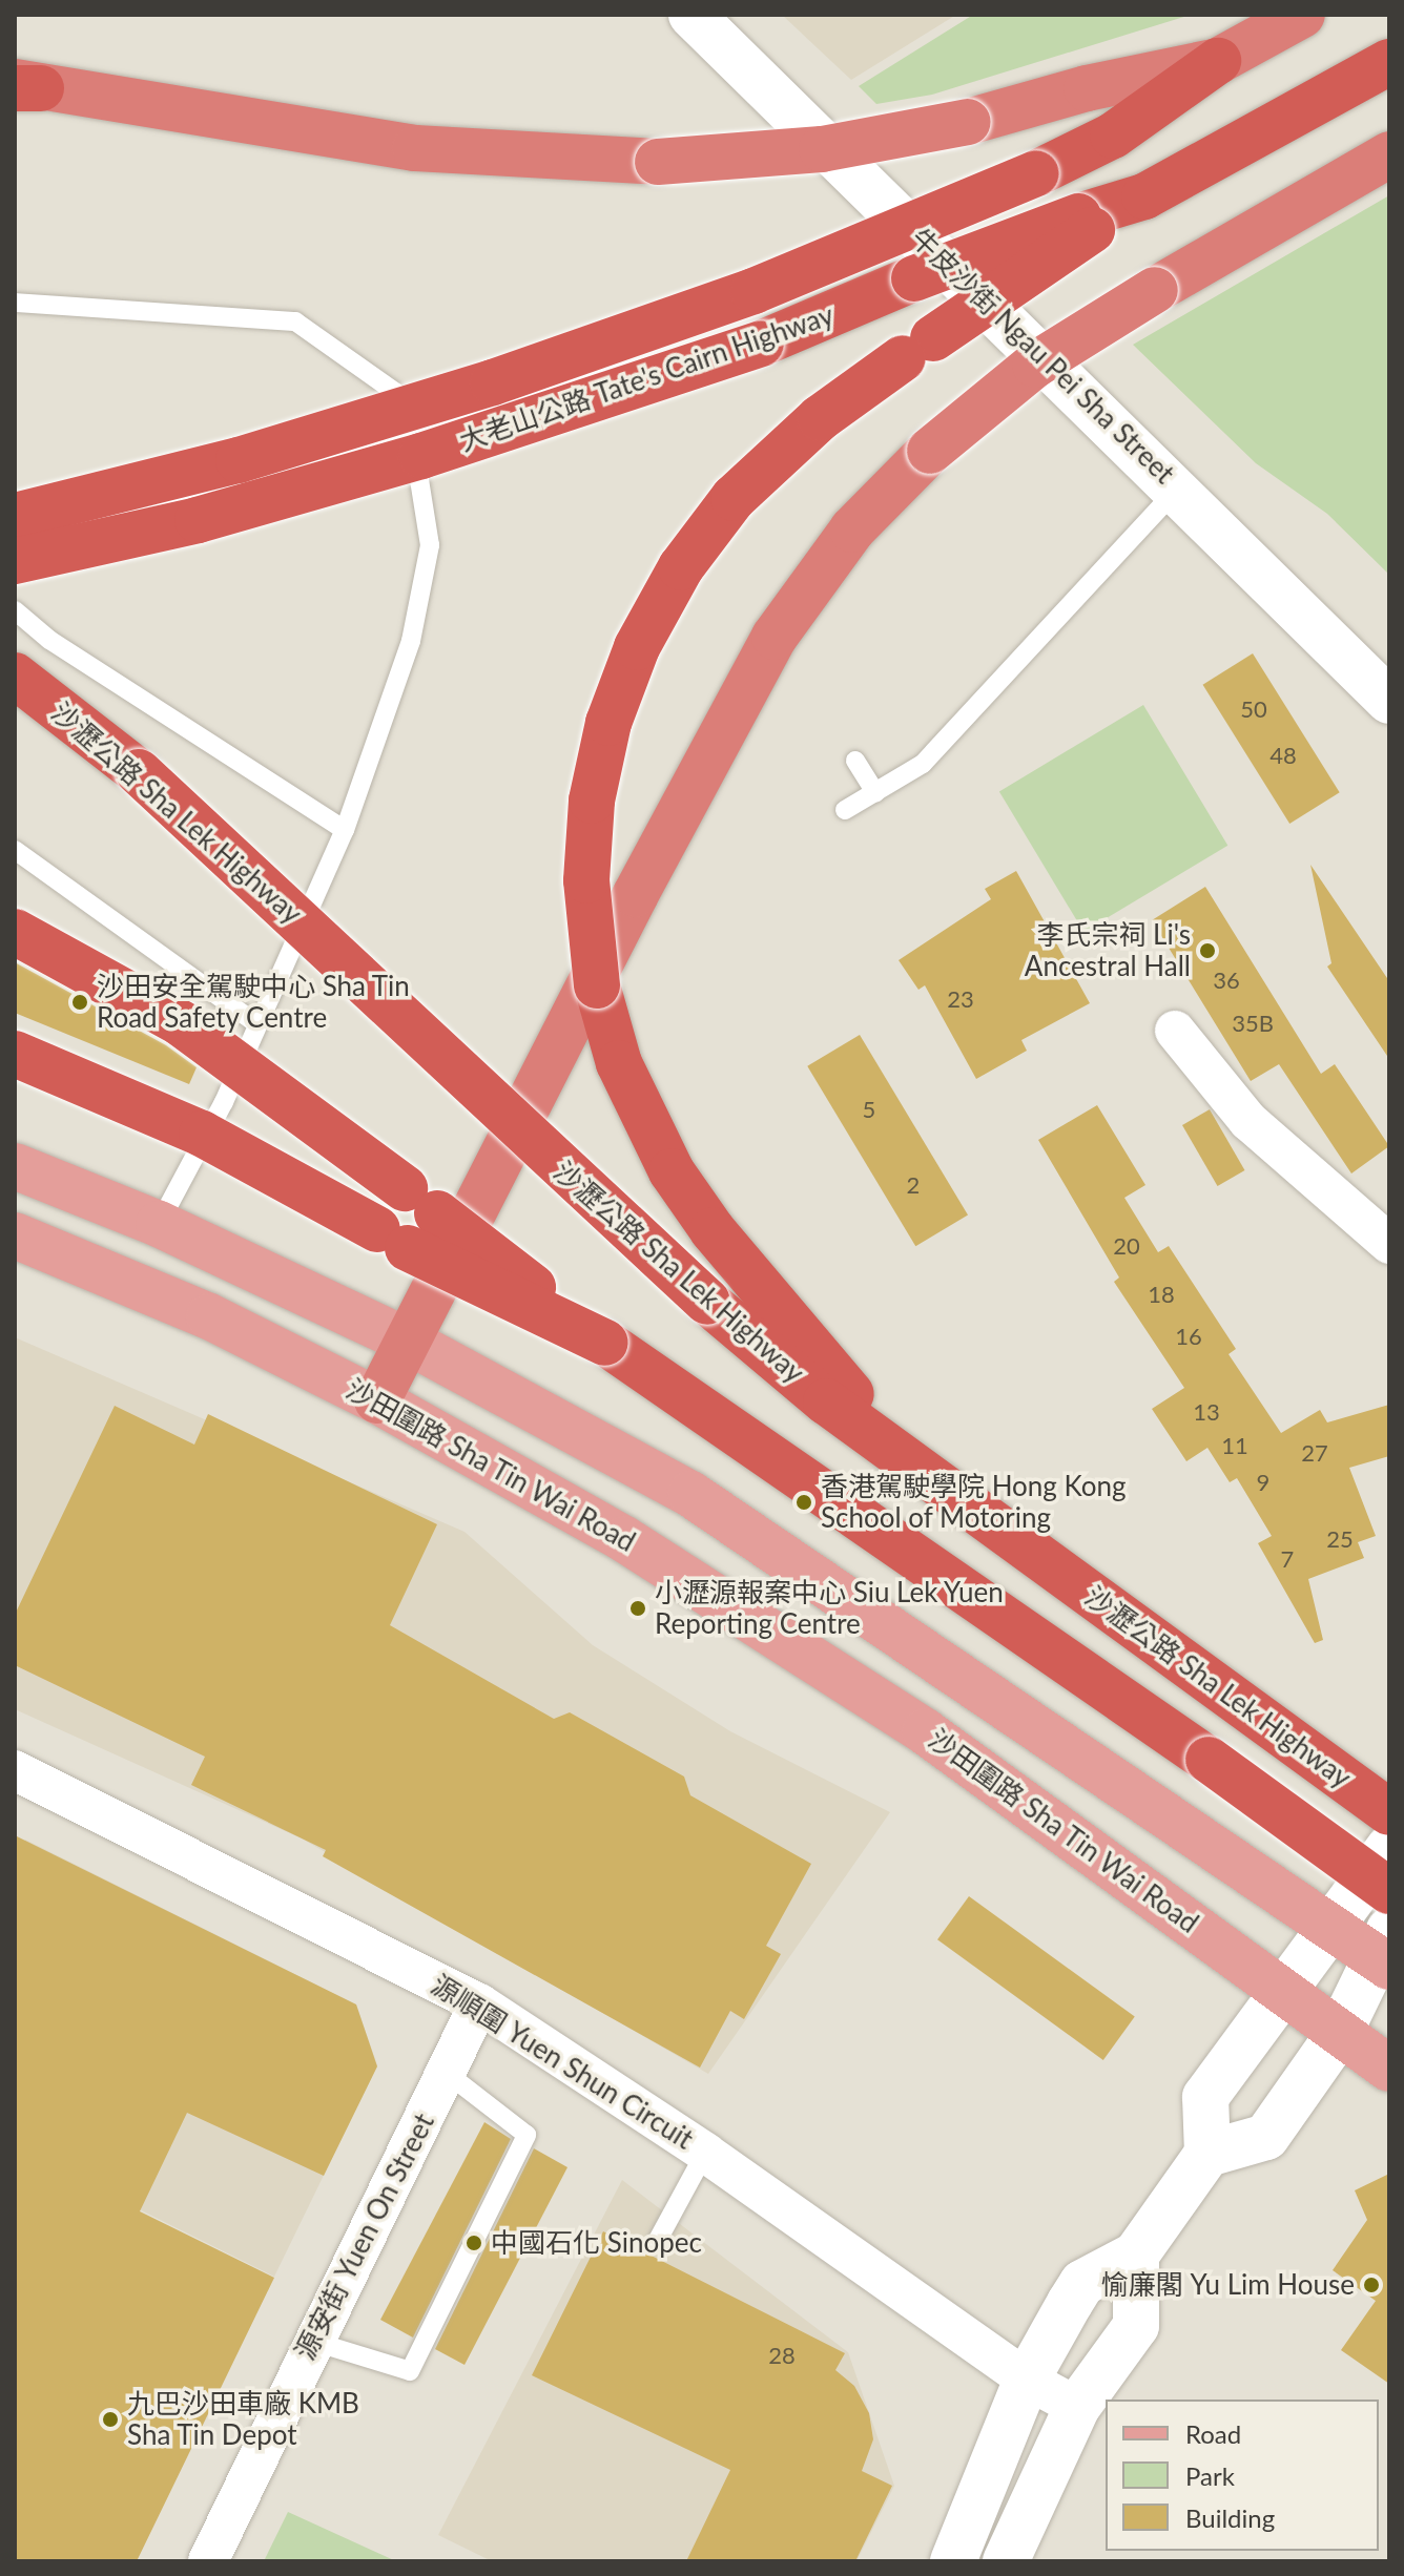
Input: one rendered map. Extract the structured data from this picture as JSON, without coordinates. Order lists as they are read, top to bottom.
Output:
{
  "streets": {
    "highway": ["大老山公路 Tate's Cairn Highway", "沙瀝公路 Sha Lek Highway"],
    "main road": ["沙田圍路 Sha Tin Wai Road"],
    "street": ["牛皮沙街 Ngau Pei Sha Street", "源順圍 Yuen Shun Circuit", "源安街 Yuen On Street"]
  },
  "crossings": [
    ["源順圍 Yuen Shun Circuit", "源安街 Yuen On Street"]
  ],
  "places": [
    "李氏宗祠 Li's Ancestral Hall",
    "沙田安全駕駛中心 Sha Tin Road Safety Centre",
    "香港駕駛學院 Hong Kong School of Motoring",
    "小瀝源報案中心 Siu Lek Yuen Reporting Centre",
    "中國石化 Sinopec",
    "愉廉閣 Yu Lim House",
    "九巴沙田車廠 KMB Sha Tin Depot"
  ],
  "house_numbers": [
    "50",
    "48",
    "36",
    "23",
    "35B",
    "5",
    "2",
    "20",
    "18",
    "16",
    "13",
    "11",
    "27",
    "9",
    "25",
    "7",
    "28"
  ],
  "legend": ["Road", "Park", "Building"]
}
